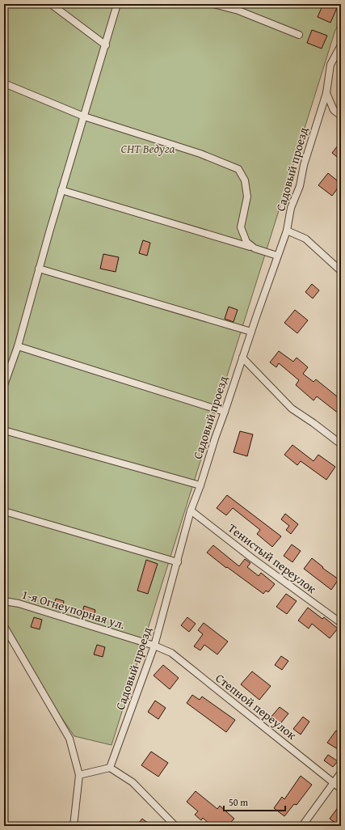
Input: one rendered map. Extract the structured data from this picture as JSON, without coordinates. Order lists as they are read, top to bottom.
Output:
{
  "streets": {
    "street": [
      "Садовый проезд",
      "Тенистый переулок",
      "1-я Огнеупорная ул.",
      "Степной переулок"
    ]
  },
  "crossings": [
    ["Садовый проезд", "Тенистый переулок"],
    ["Садовый проезд", "1-я Огнеупорная ул."],
    ["Садовый проезд", "Степной переулок"],
    ["1-я Огнеупорная ул.", "Степной переулок"]
  ],
  "parks": ["СНТ Ведуга"],
  "scale_bar": "50 m"
}
